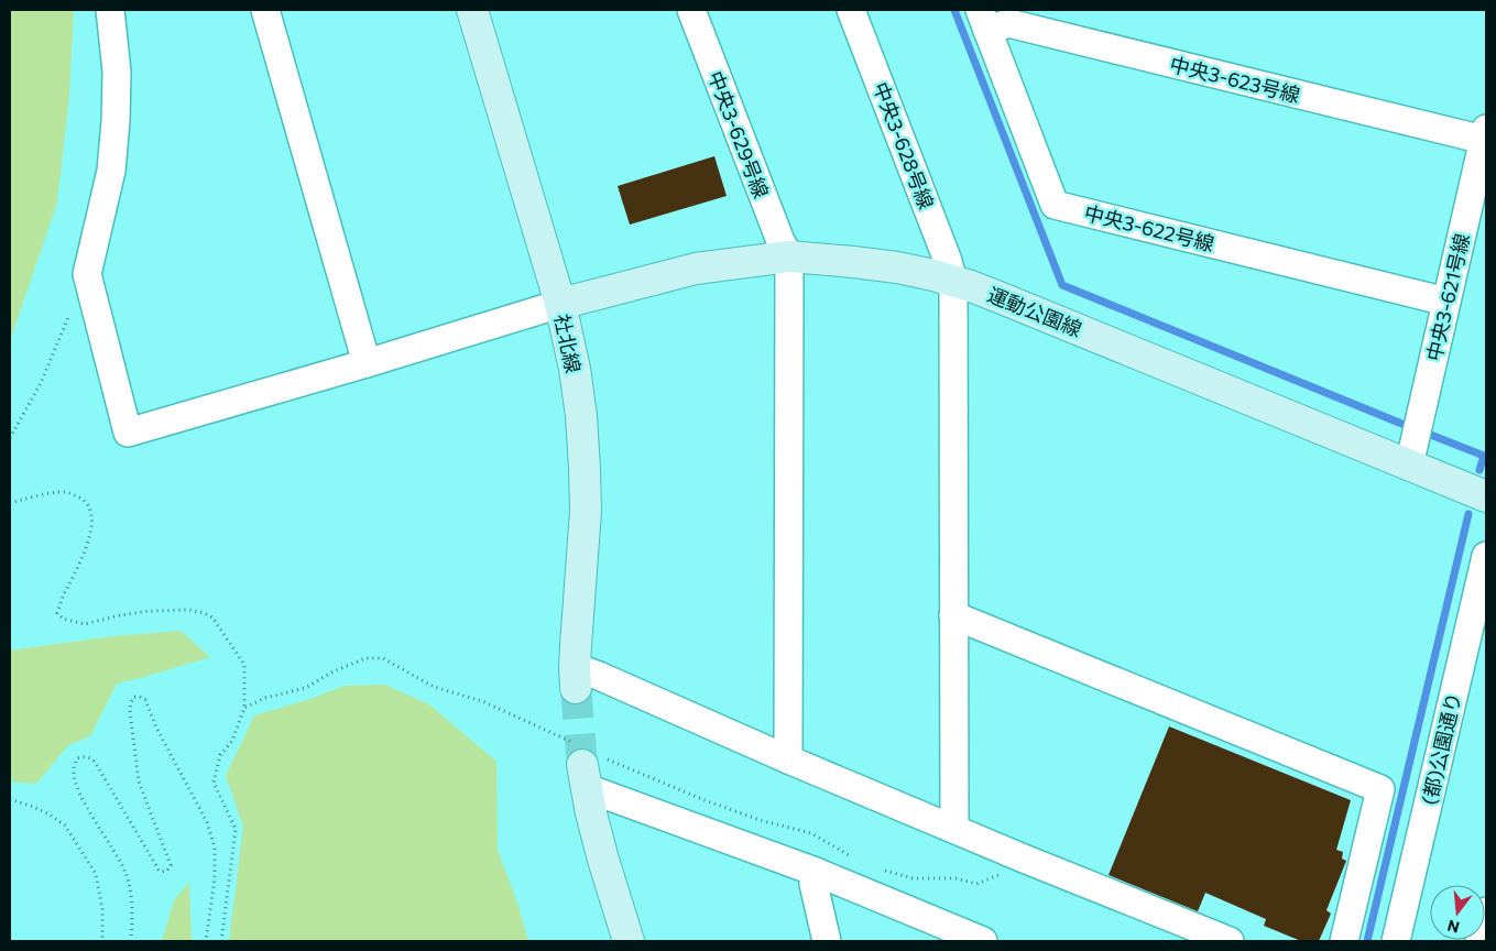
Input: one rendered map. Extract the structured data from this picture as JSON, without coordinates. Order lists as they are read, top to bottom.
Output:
{
  "streets": {
    "street": [
      "中央3-623号線",
      "中央3-629号線",
      "中央3-628号線",
      "中央3-622号線",
      "中央3-621号線",
      "運動公園線",
      "社北線",
      "(都)公園通り"
    ]
  },
  "crossings": [
    ["中央3-623号線", "中央3-622号線"],
    ["中央3-623号線", "中央3-621号線"],
    ["中央3-629号線", "運動公園線"],
    ["中央3-628号線", "運動公園線"],
    ["中央3-622号線", "中央3-621号線"],
    ["中央3-621号線", "運動公園線"],
    ["運動公園線", "社北線"]
  ],
  "north": "bottom"
}
